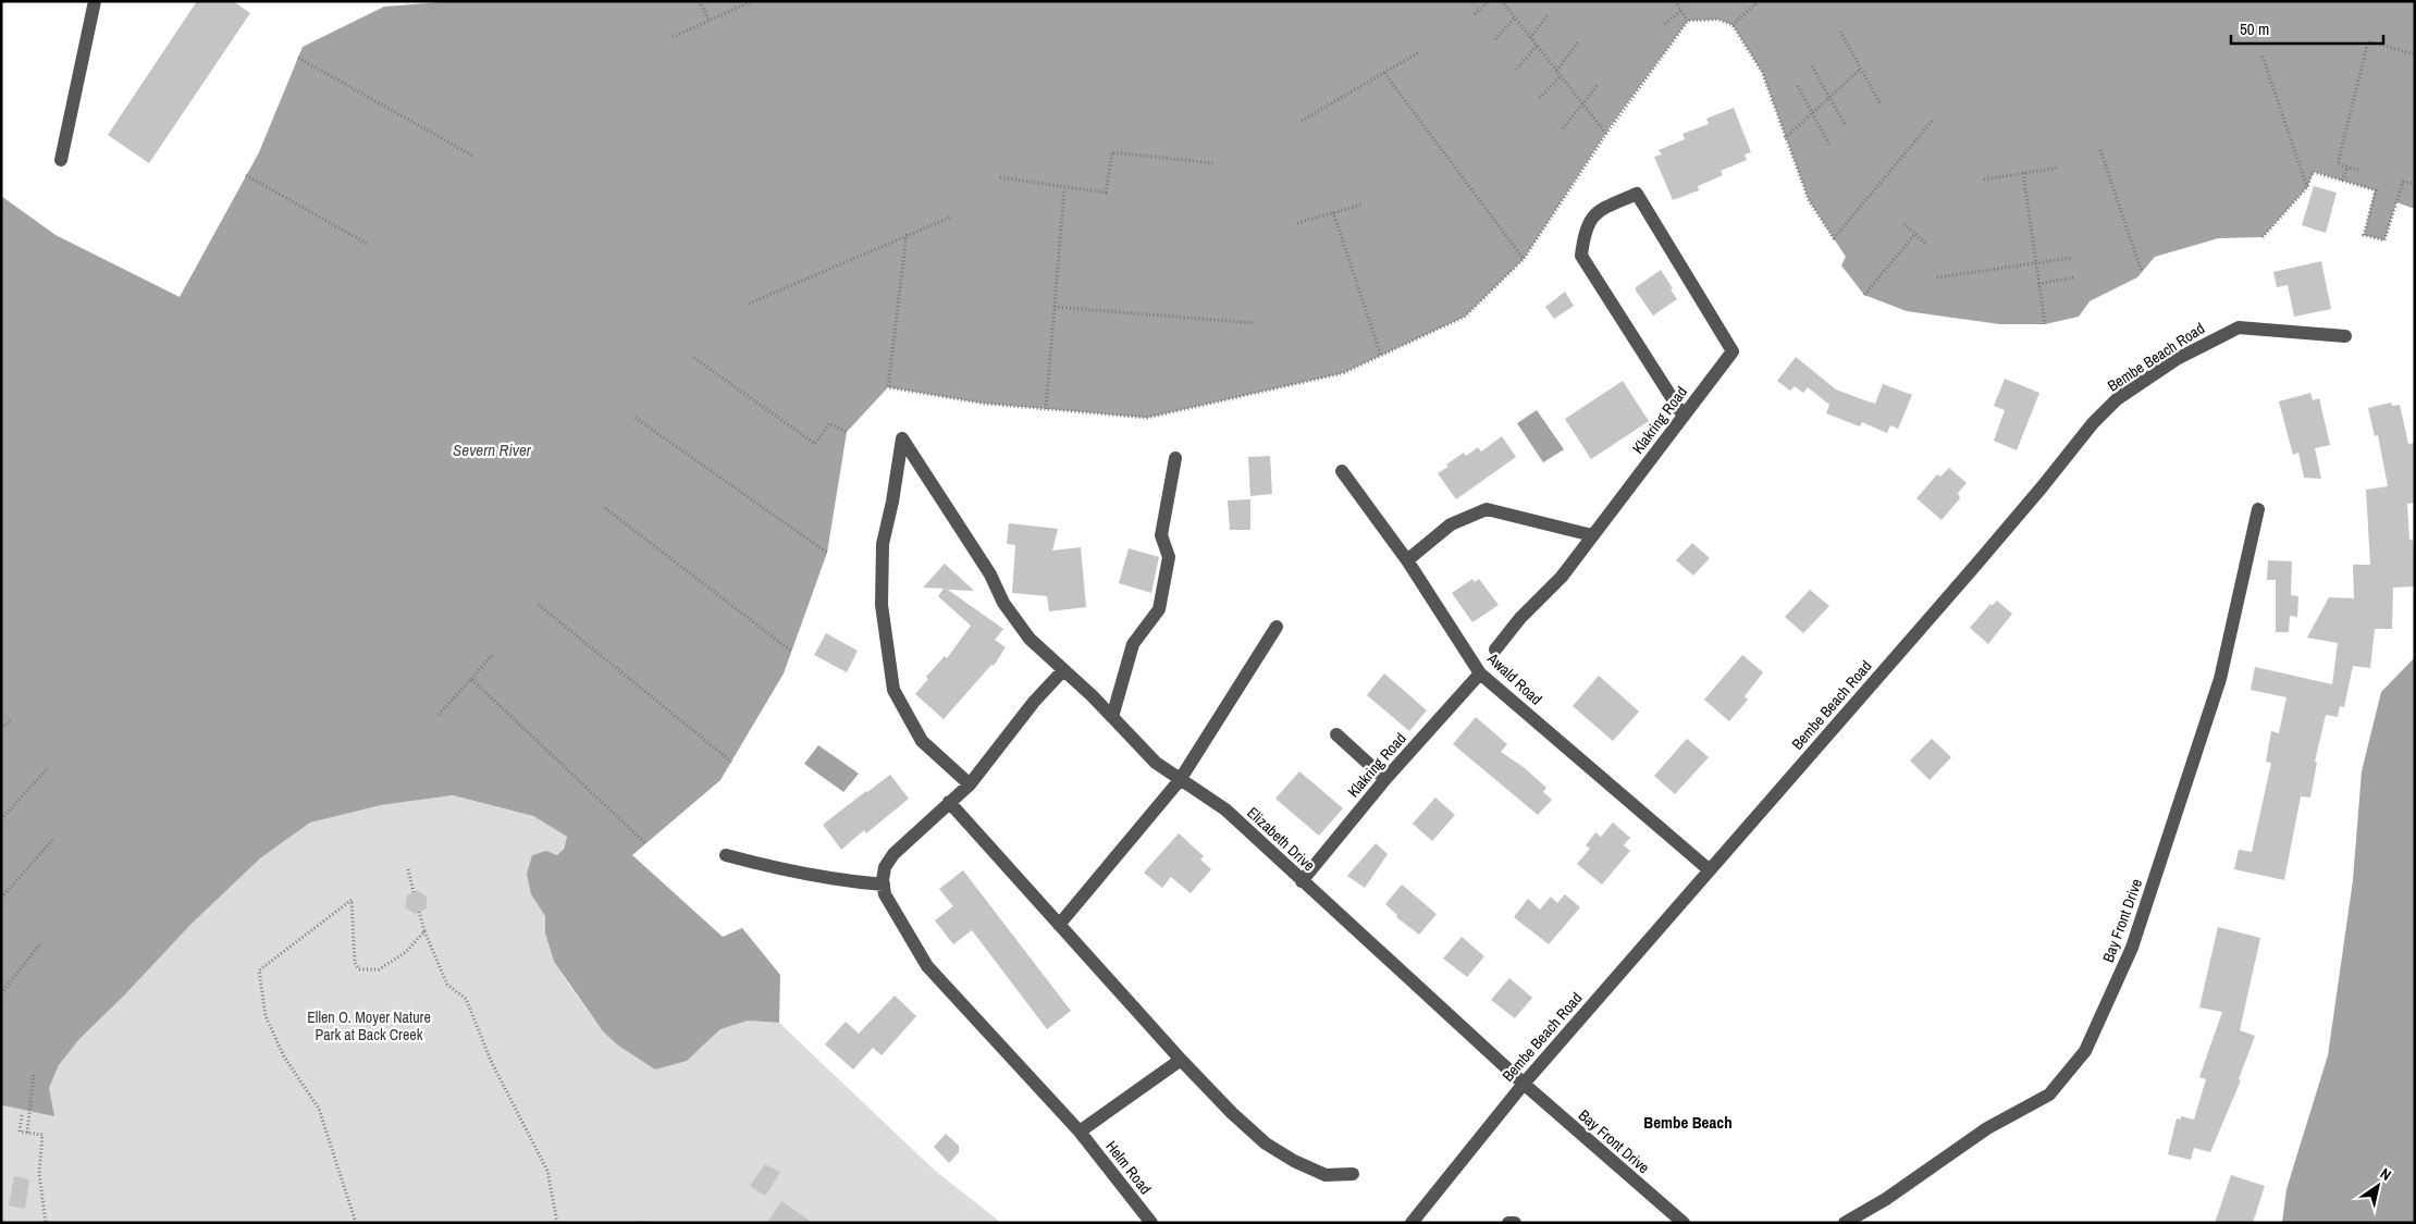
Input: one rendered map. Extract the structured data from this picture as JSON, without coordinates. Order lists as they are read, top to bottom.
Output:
{
  "streets": {
    "street": [
      "Bembe Beach Road",
      "Klakring Road",
      "Awald Road",
      "Elizabeth Drive",
      "Bay Front Drive",
      "Helm Road"
    ]
  },
  "crossings": [
    ["Bembe Beach Road", "Awald Road"],
    ["Bembe Beach Road", "Elizabeth Drive"],
    ["Bembe Beach Road", "Bay Front Drive"],
    ["Klakring Road", "Awald Road"],
    ["Klakring Road", "Elizabeth Drive"],
    ["Elizabeth Drive", "Bay Front Drive"]
  ],
  "districts": ["Bembe Beach"],
  "water": ["Severn River"],
  "parks": ["Ellen O. Moyer Nature Park at Back Creek"],
  "scale_bar": "50 m",
  "north": "top right"
}
